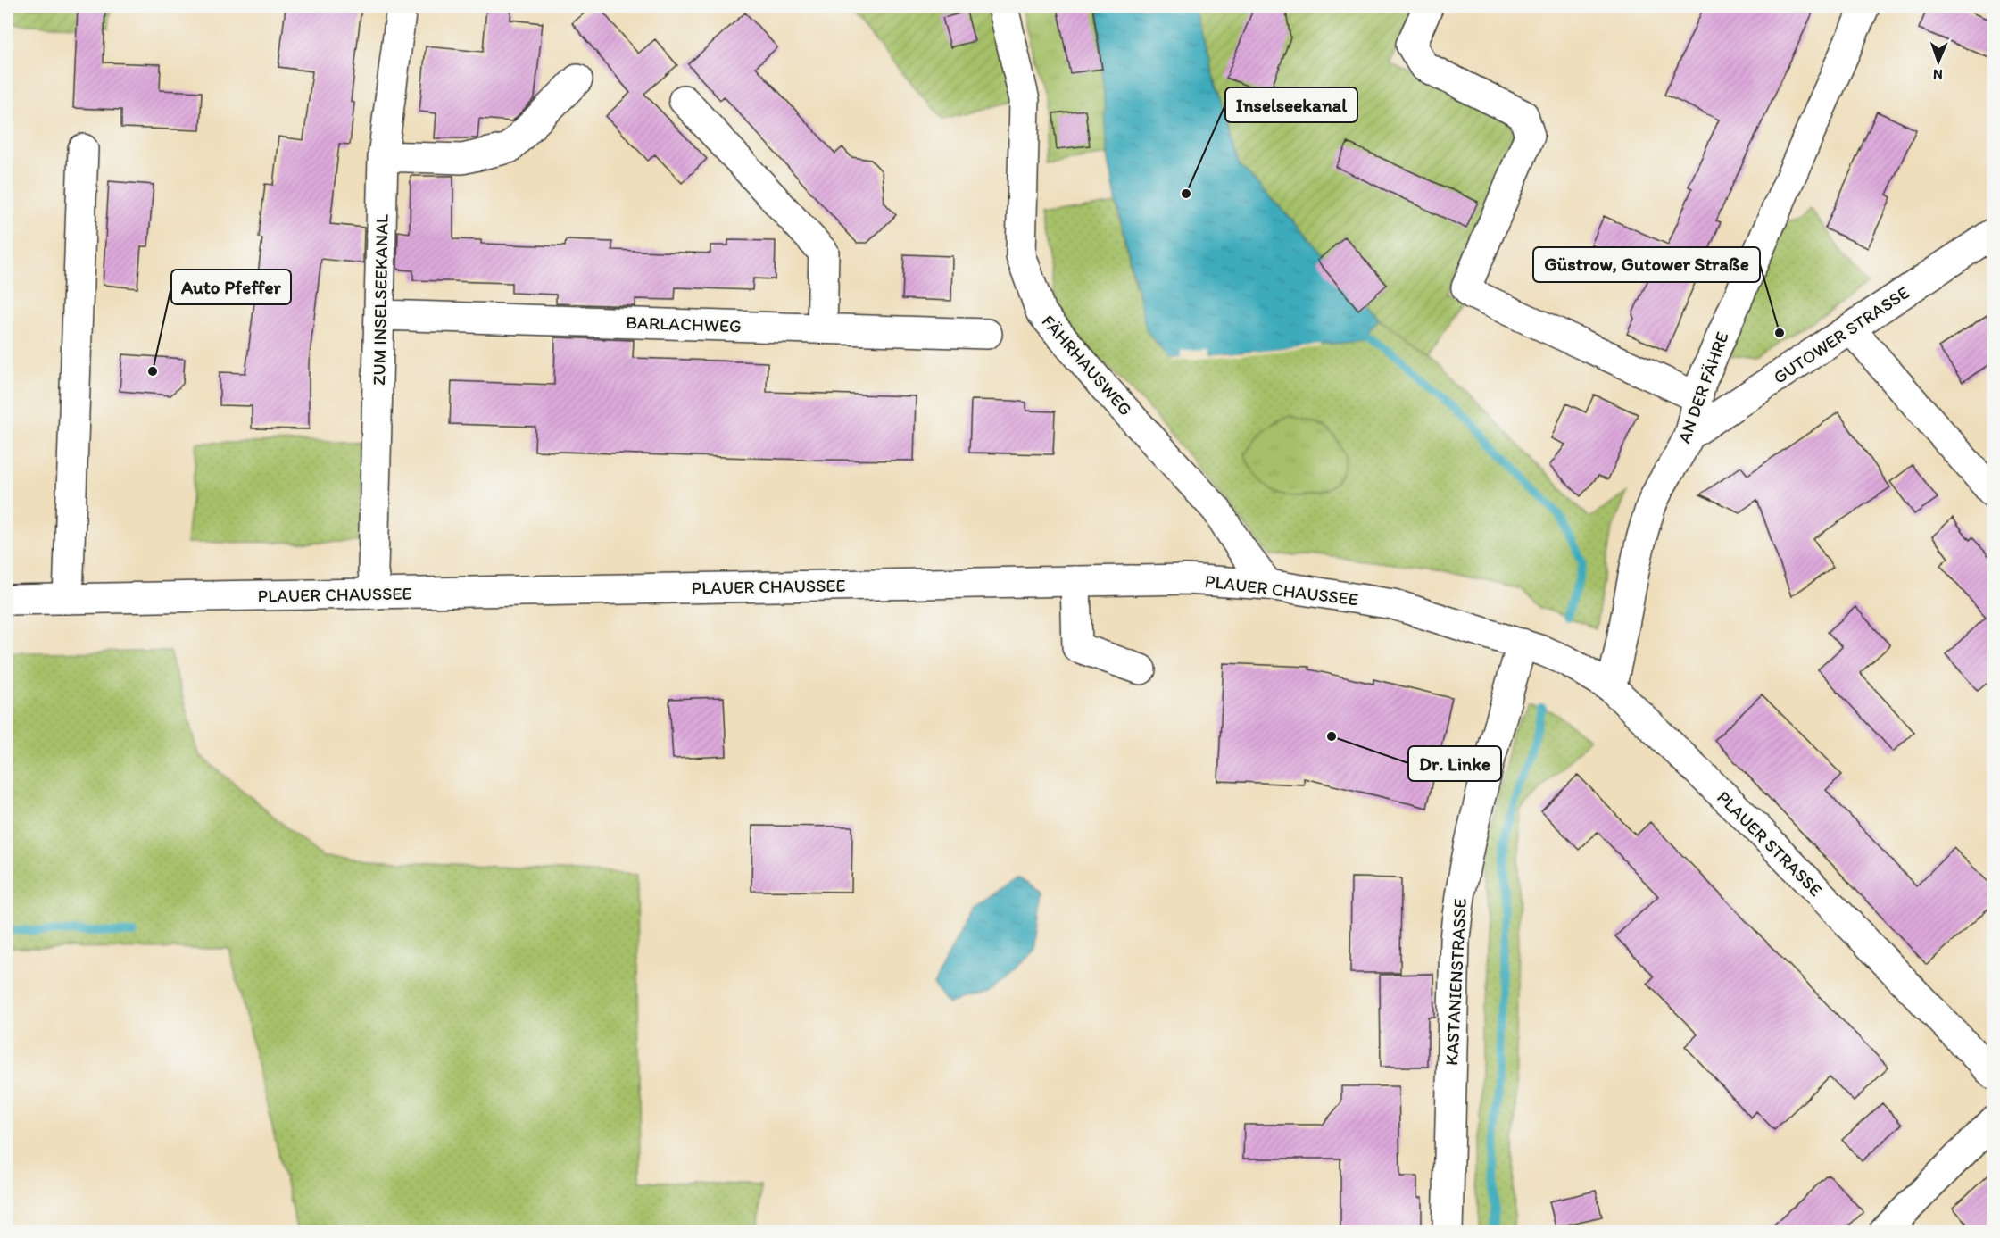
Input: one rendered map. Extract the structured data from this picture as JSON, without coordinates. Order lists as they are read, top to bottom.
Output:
{
  "streets": {
    "street": [
      "ZUM INSELSEEKANAL",
      "BARLACHWEG",
      "GUTOWER STRASSE",
      "FÄHRHAUSWEG",
      "AN DER FÄHRE",
      "PLAUER CHAUSSEE",
      "PLAUER STRASSE",
      "KASTANIENSTRASSE"
    ]
  },
  "crossings": [
    ["ZUM INSELSEEKANAL", "BARLACHWEG"],
    ["ZUM INSELSEEKANAL", "PLAUER CHAUSSEE"],
    ["GUTOWER STRASSE", "AN DER FÄHRE"],
    ["FÄHRHAUSWEG", "PLAUER CHAUSSEE"],
    ["AN DER FÄHRE", "PLAUER STRASSE"],
    ["PLAUER CHAUSSEE", "PLAUER STRASSE"],
    ["PLAUER CHAUSSEE", "KASTANIENSTRASSE"],
    ["PLAUER STRASSE", "KASTANIENSTRASSE"]
  ],
  "places": [
    "Inselseekanal",
    "Güstrow, Gutower Straße",
    "Auto Pfeffer",
    "Dr. Linke"
  ],
  "north": "bottom"
}
